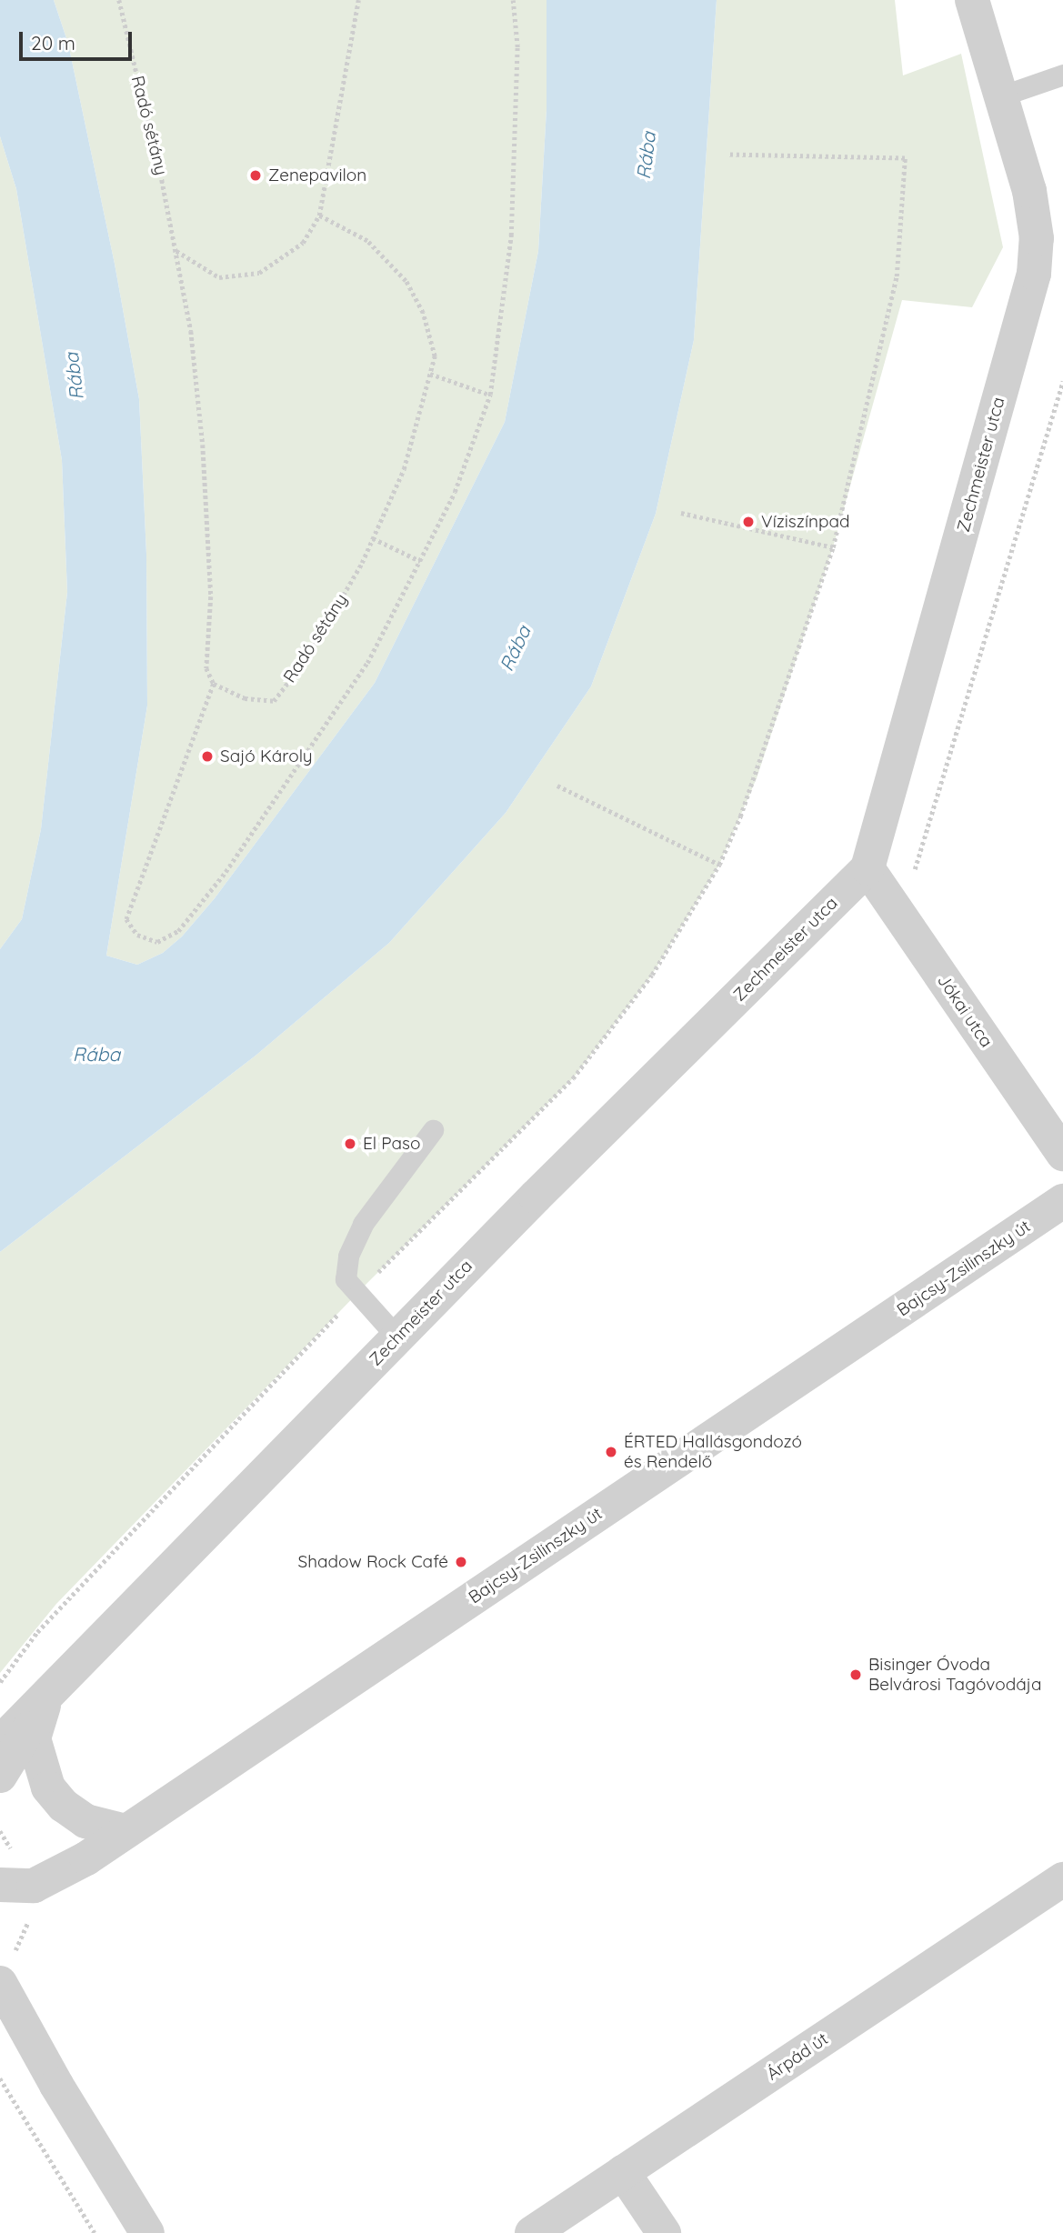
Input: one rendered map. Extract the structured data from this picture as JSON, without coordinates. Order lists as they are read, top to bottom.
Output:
{
  "streets": {
    "street": [
      "Zechmeister utca",
      "Jókai utca",
      "Bajcsy-Zsilinszky út",
      "Árpád út"
    ],
    "path": ["Radó sétány"]
  },
  "crossings": [
    ["Zechmeister utca", "Jókai utca"]
  ],
  "water": ["Rába"],
  "places": [
    "Zenepavilon",
    "Víziszínpad",
    "Sajó Károly",
    "El Paso",
    "ÉRTED Hallásgondozó és Rendelő",
    "Shadow Rock Café",
    "Bisinger Óvoda Belvárosi Tagóvodája"
  ],
  "scale_bar": "20 m"
}
